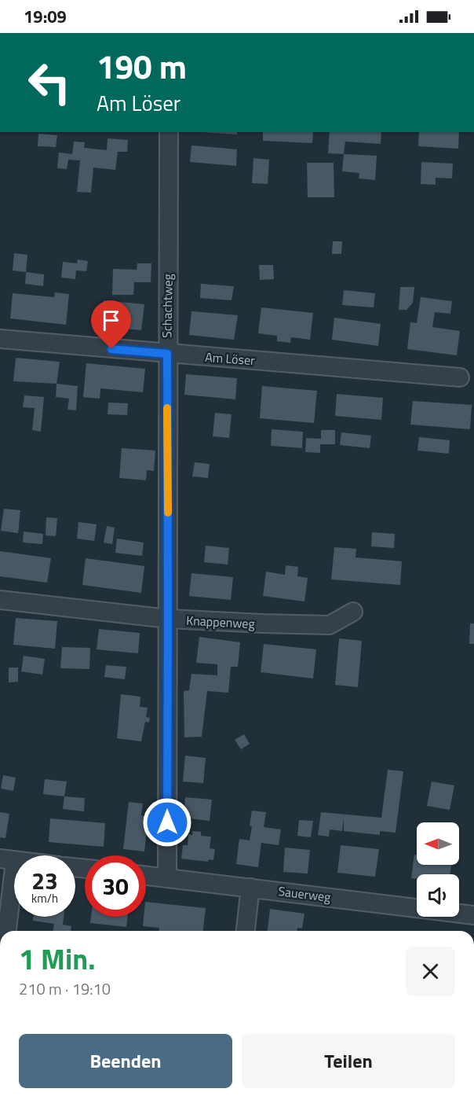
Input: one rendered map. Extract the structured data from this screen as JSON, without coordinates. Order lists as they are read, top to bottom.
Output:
{
  "streets": {
    "street": [
      "Schachtweg",
      "Am Löser",
      "Knappenweg",
      "Sauerweg"
    ]
  },
  "crossings": [
    ["Schachtweg", "Am Löser"],
    ["Schachtweg", "Knappenweg"],
    ["Schachtweg", "Sauerweg"]
  ],
  "north": "left",
  "page": {
    "status": "19:09",
    "turn": ["190 m", "Am Löser"],
    "speed": "23 km/h",
    "limit": "30",
    "heading": ["1 Min.", "210 m · 19:10"],
    "buttons": ["Beenden", "Teilen"]
  }
}
